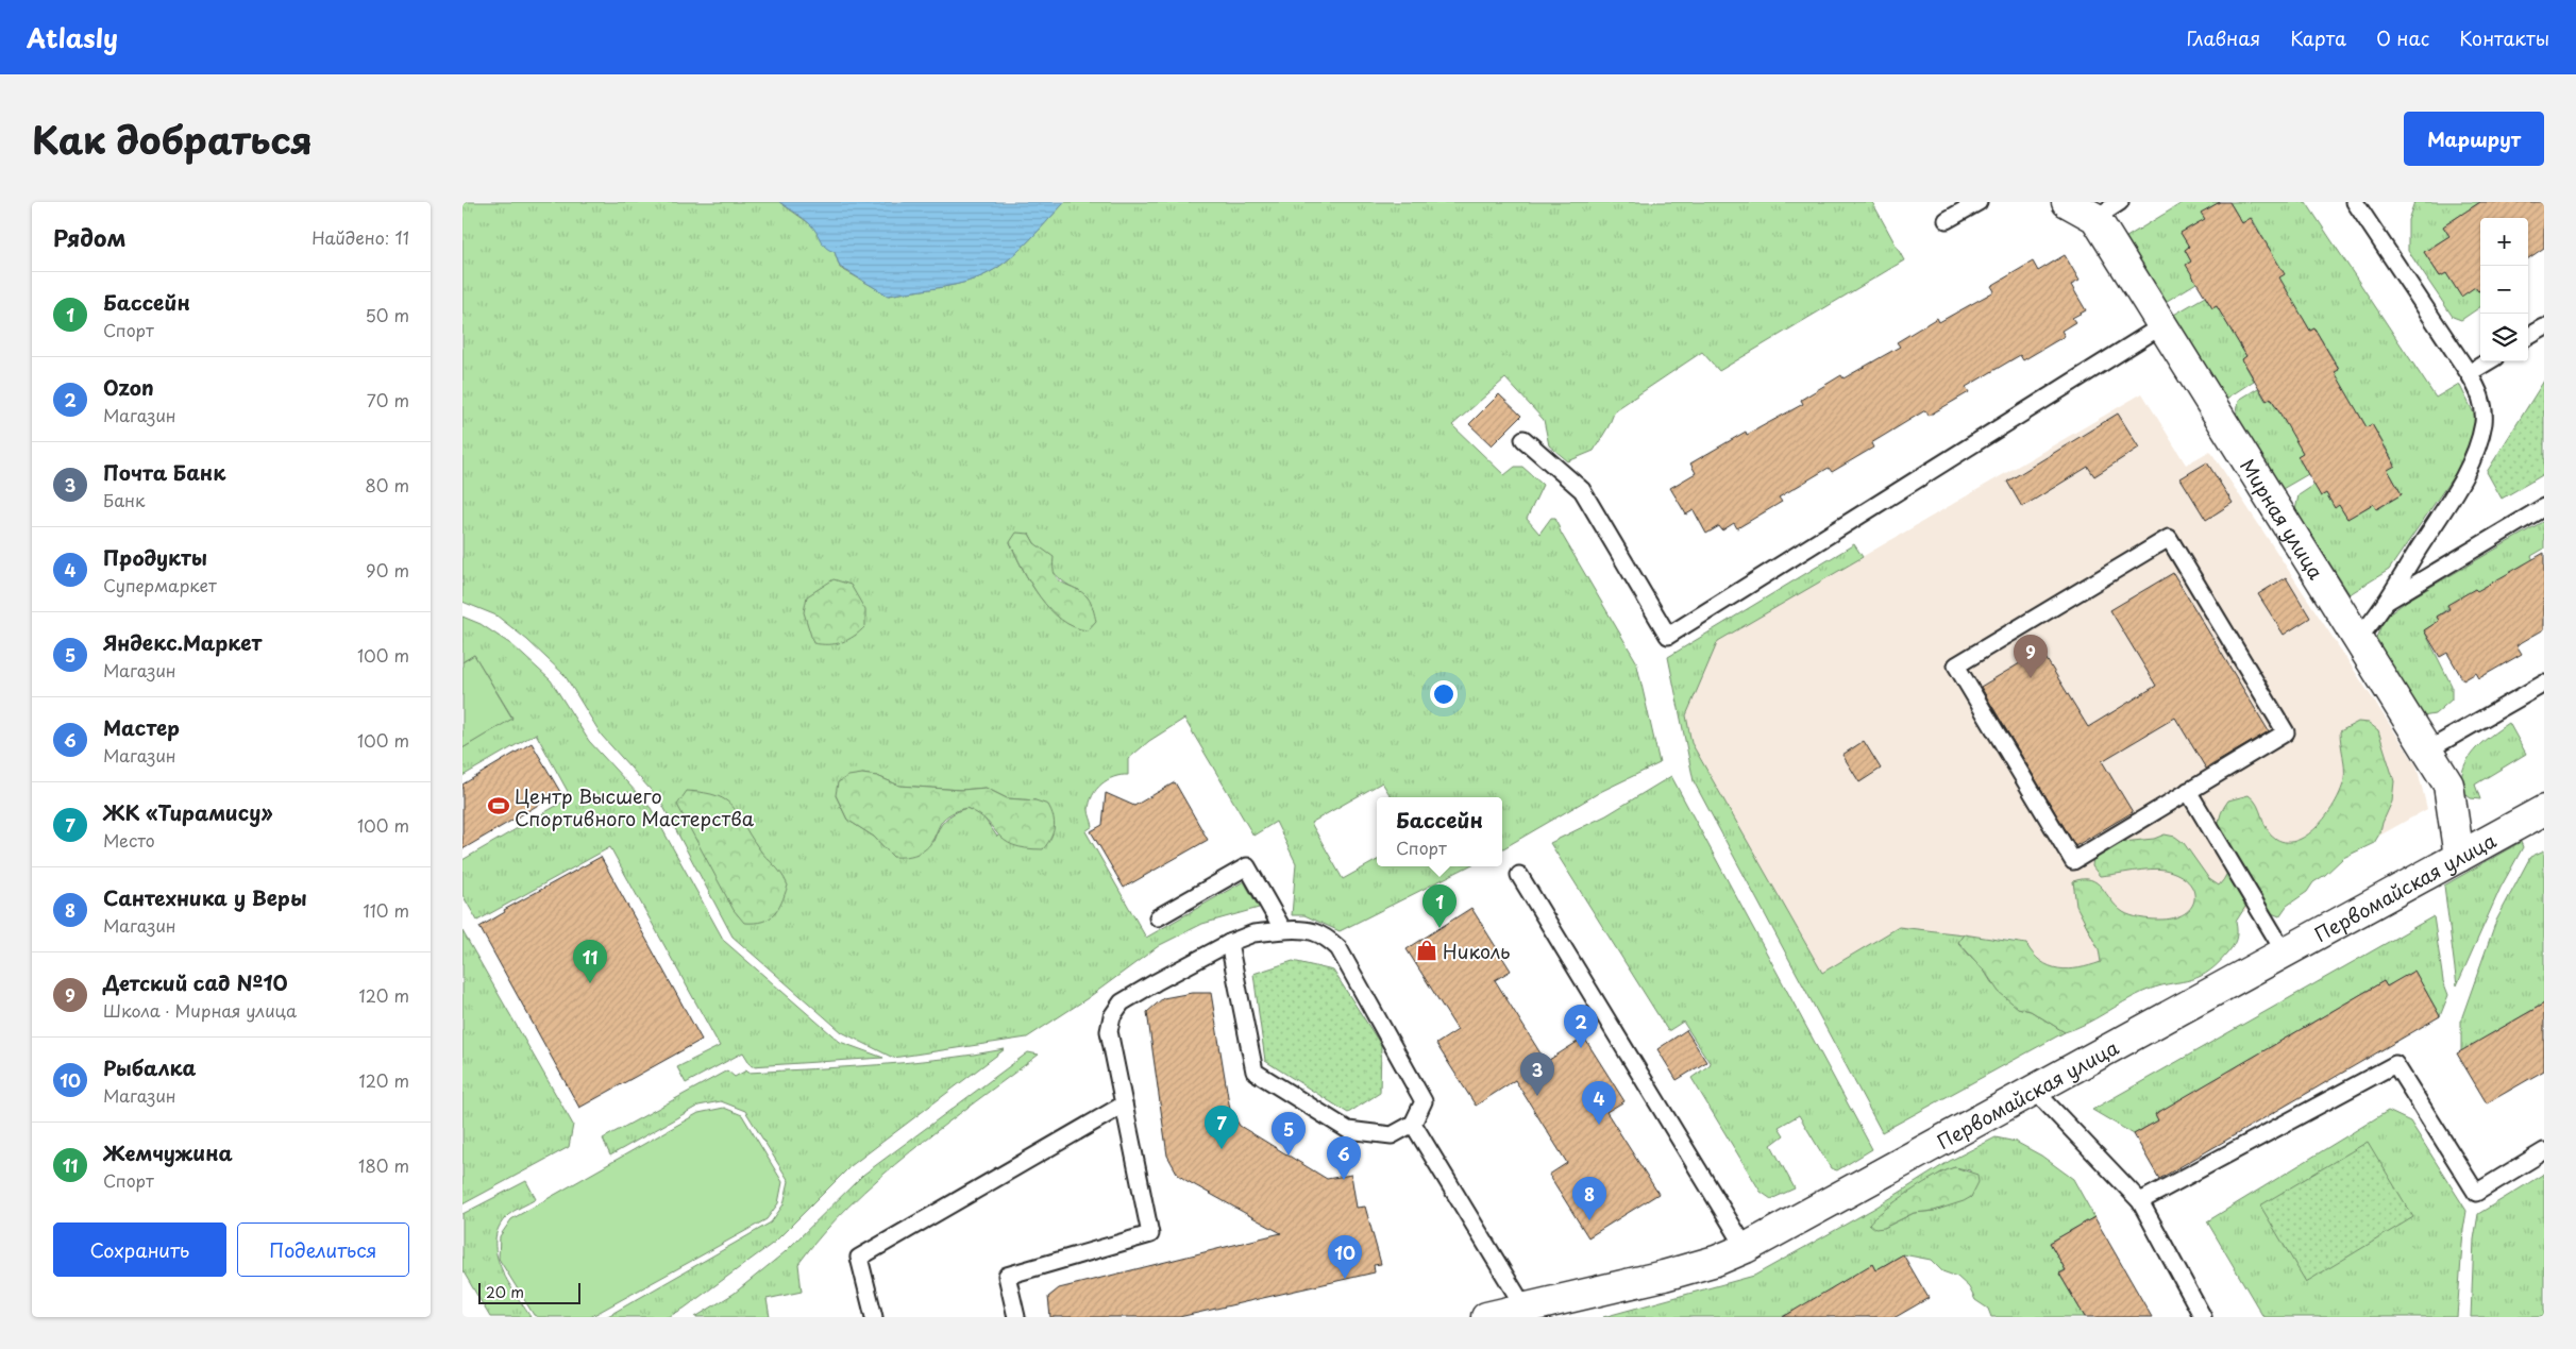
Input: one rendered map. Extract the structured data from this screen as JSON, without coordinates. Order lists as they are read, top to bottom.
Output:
{
  "streets": {
    "street": ["Мирная улица", "Первомайская улица"]
  },
  "crossings": [
    ["Мирная улица", "Первомайская улица"]
  ],
  "places": {
    "sports": ["Центр Высшего Спортивного Мастерства"],
    "shop": ["Николь"]
  },
  "scale_bar": "20 m",
  "page": {
    "header": "Atlasly",
    "nav": [
      "Главная",
      "Карта",
      "О нас",
      "Контакты"
    ],
    "title": "Как добраться",
    "buttons": [
      "Маршрут",
      ["Сохранить", "Поделиться"]
    ],
    "heading": ["Рядом", "Найдено: 11"],
    "map_buttons": ["+", "−"],
    "list": [
      {
        "mark": "1",
        "name": "Бассейн",
        "note": "Спорт",
        "value": "50 m"
      },
      {
        "mark": "2",
        "name": "Ozon",
        "note": "Магазин",
        "value": "70 m"
      },
      {
        "mark": "3",
        "name": "Почта Банк",
        "note": "Банк",
        "value": "80 m"
      },
      {
        "mark": "4",
        "name": "Продукты",
        "note": "Супермаркет",
        "value": "90 m"
      },
      {
        "mark": "5",
        "name": "Яндекс.Маркет",
        "note": "Магазин",
        "value": "100 m"
      },
      {
        "mark": "6",
        "name": "Мастер",
        "note": "Магазин",
        "value": "100 m"
      },
      {
        "mark": "7",
        "name": "ЖК «Тирамису»",
        "note": "Место",
        "value": "100 m"
      },
      {
        "mark": "8",
        "name": "Сантехника у Веры",
        "note": "Магазин",
        "value": "110 m"
      },
      {
        "mark": "9",
        "name": "Детский сад №10",
        "note": "Школа · Мирная улица",
        "value": "120 m"
      },
      {
        "mark": "10",
        "name": "Рыбалка",
        "note": "Магазин",
        "value": "120 m"
      },
      {
        "mark": "11",
        "name": "Жемчужина",
        "note": "Спорт",
        "value": "180 m"
      }
    ],
    "pins": [
      "9",
      "1",
      "11",
      "2",
      "3",
      "4",
      "7",
      "5",
      "6",
      "8",
      "10"
    ],
    "popup": ["Бассейн", "Спорт"],
    "scale": "20 m"
  }
}
